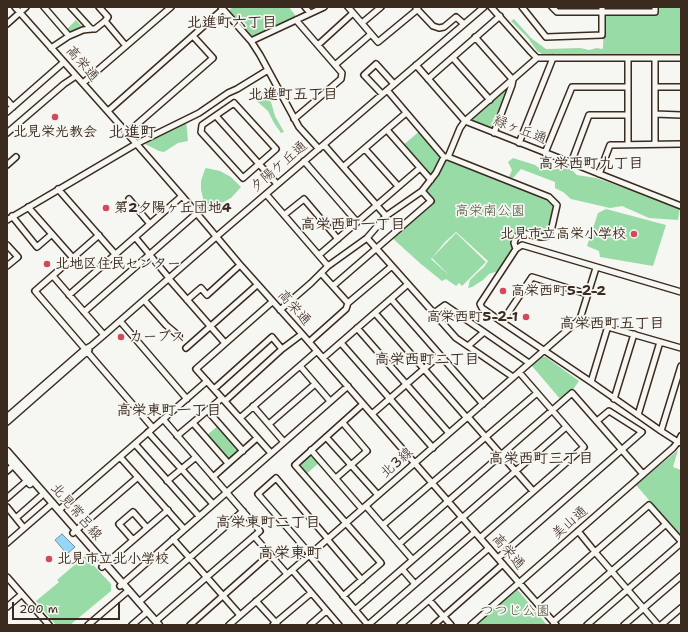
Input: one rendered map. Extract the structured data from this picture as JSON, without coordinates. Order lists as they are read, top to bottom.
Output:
{
  "streets": {
    "main road": ["北見常呂線"],
    "street": [
      "高栄通",
      "緑ヶ丘通",
      "夕陽ケ丘通",
      "北3線",
      "美山通"
    ]
  },
  "crossings": [
    ["高栄通", "夕陽ケ丘通"],
    ["高栄通", "北3線"],
    ["高栄通", "美山通"],
    ["緑ヶ丘通", "夕陽ケ丘通"]
  ],
  "districts": [
    "北進町六丁目",
    "北進町五丁目",
    "北進町",
    "高栄西町九丁目",
    "高栄西町一丁目",
    "高栄西町五丁目",
    "高栄西町二丁目",
    "高栄東町一丁目",
    "高栄西町三丁目",
    "高栄東町二丁目",
    "高栄東町"
  ],
  "parks": ["高栄南公園", "つつじ公園"],
  "places": [
    "北見栄光教会",
    "第2夕陽ヶ丘団地4",
    "北見市立高栄小学校",
    "北地区住民センター",
    "高栄西町5-2-2",
    "高栄西町5-2-1",
    "カーブス",
    "北見市立北小学校"
  ],
  "scale_bar": "200 m"
}
